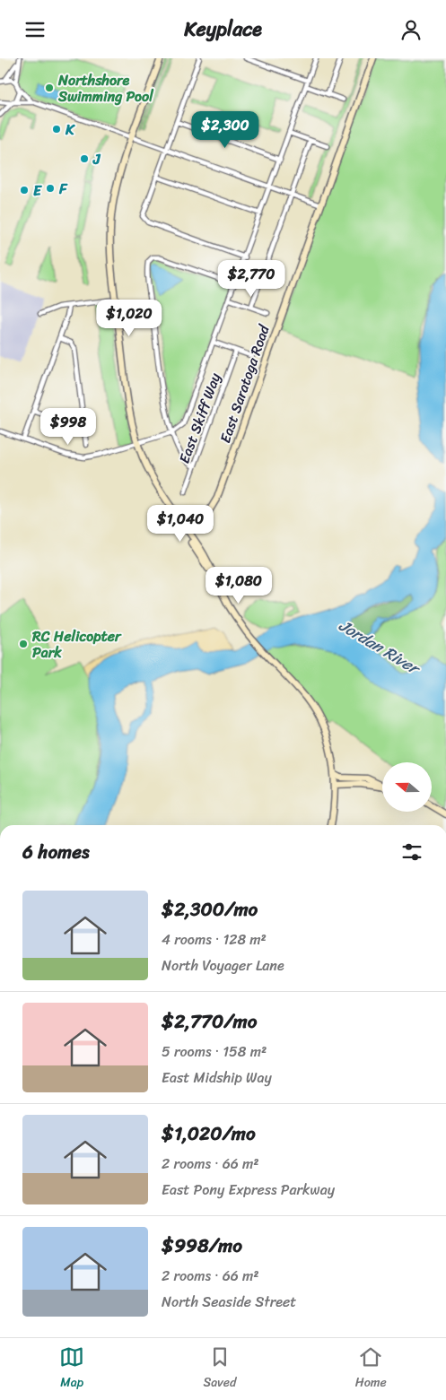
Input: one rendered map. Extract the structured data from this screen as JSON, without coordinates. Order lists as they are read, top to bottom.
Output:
{
  "streets": {
    "main road": ["East Saratoga Road"],
    "street": ["East Skiff Way"]
  },
  "water": ["Jordan River"],
  "places": [
    "Northshore Swimming Pool",
    "K",
    "J",
    "F",
    "E",
    "RC Helicopter Park"
  ],
  "north": "left",
  "page": {
    "header": "Keyplace",
    "price": [
      "$2,300",
      "$2,770",
      "$1,020",
      "$998",
      "$1,040",
      "$1,080"
    ],
    "heading": "6 homes",
    "list": [
      {
        "name": "$2,300/mo",
        "note": "4 rooms · 128 m² · North Voyager Lane"
      },
      {
        "name": "$2,770/mo",
        "note": "5 rooms · 158 m² · East Midship Way"
      },
      {
        "name": "$1,020/mo",
        "note": "2 rooms · 66 m² · East Pony Express Parkway"
      },
      {
        "name": "$998/mo",
        "note": "2 rooms · 66 m² · North Seaside Street"
      }
    ],
    "tabs": ["Map", "Saved", "Home"]
  }
}
